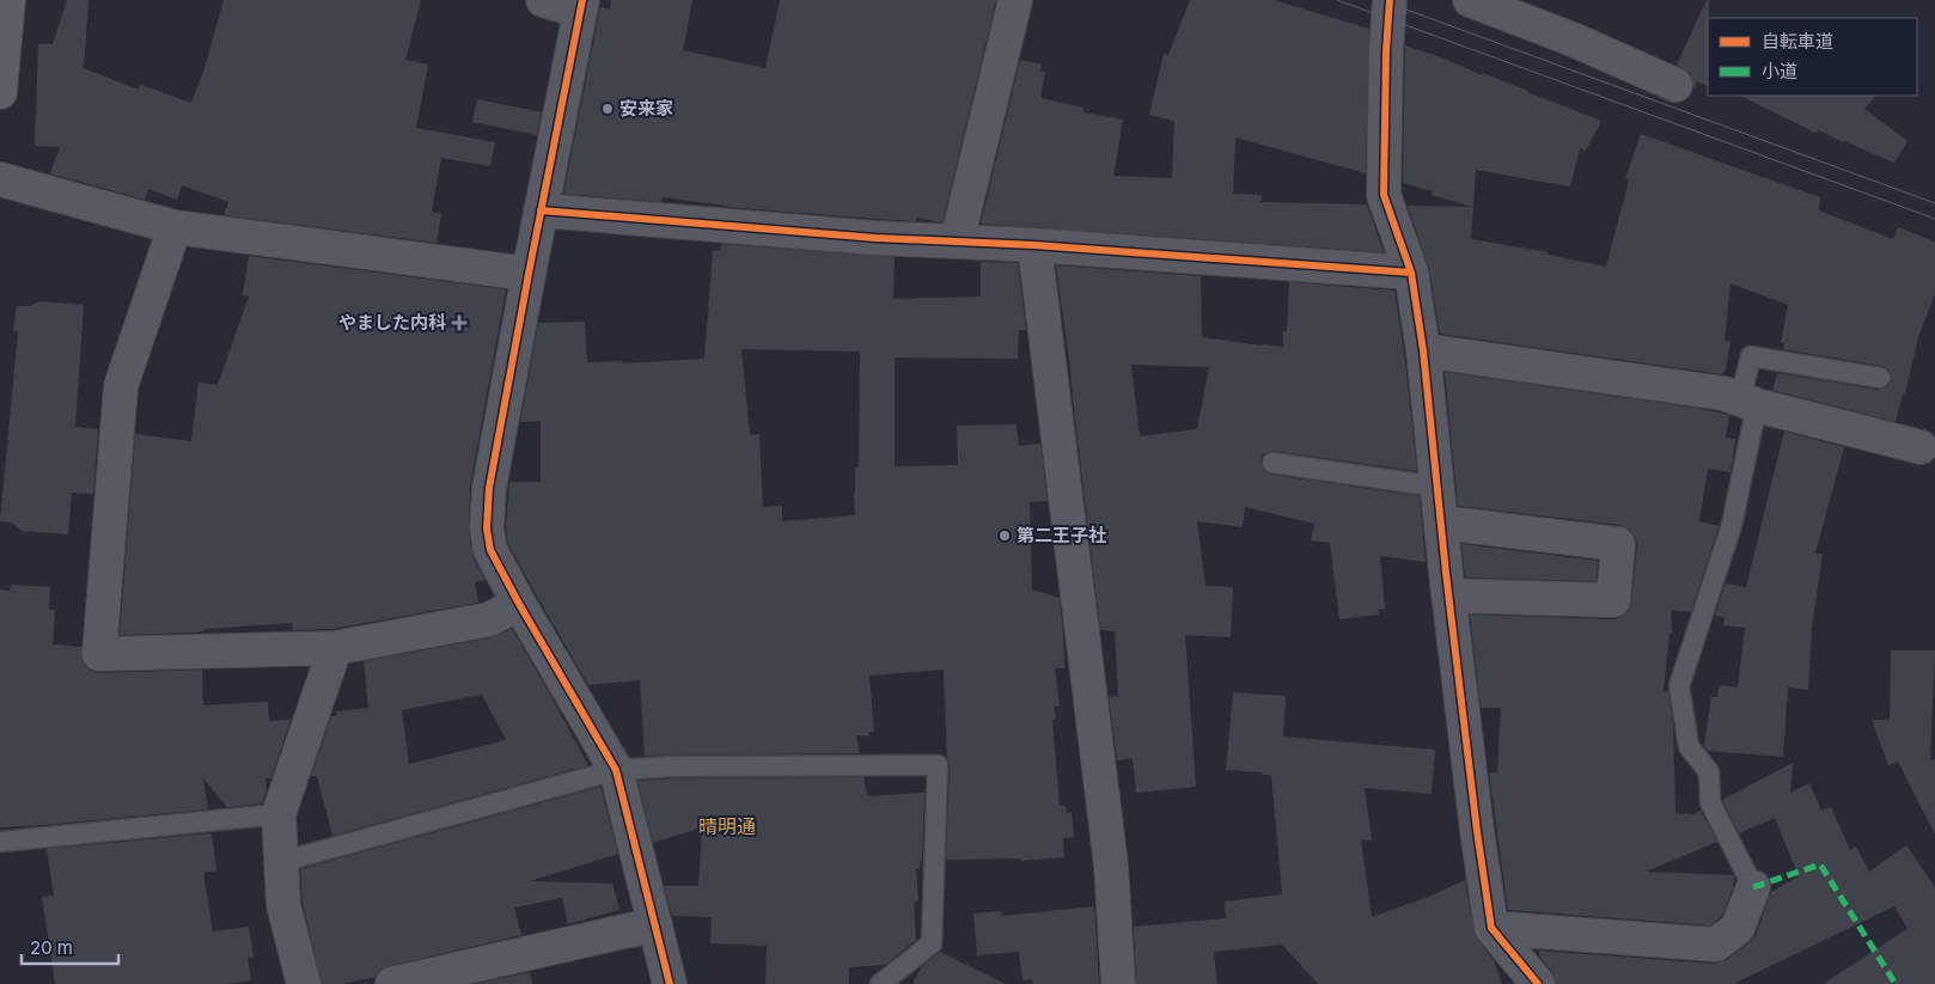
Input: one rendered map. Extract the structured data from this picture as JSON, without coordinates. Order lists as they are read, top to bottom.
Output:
{
  "districts": ["晴明通"],
  "places": {
    "other": ["安来家", "第二王子社"],
    "health": ["やました内科"]
  },
  "legend": ["自転車道", "小道"],
  "scale_bar": "20 m"
}
